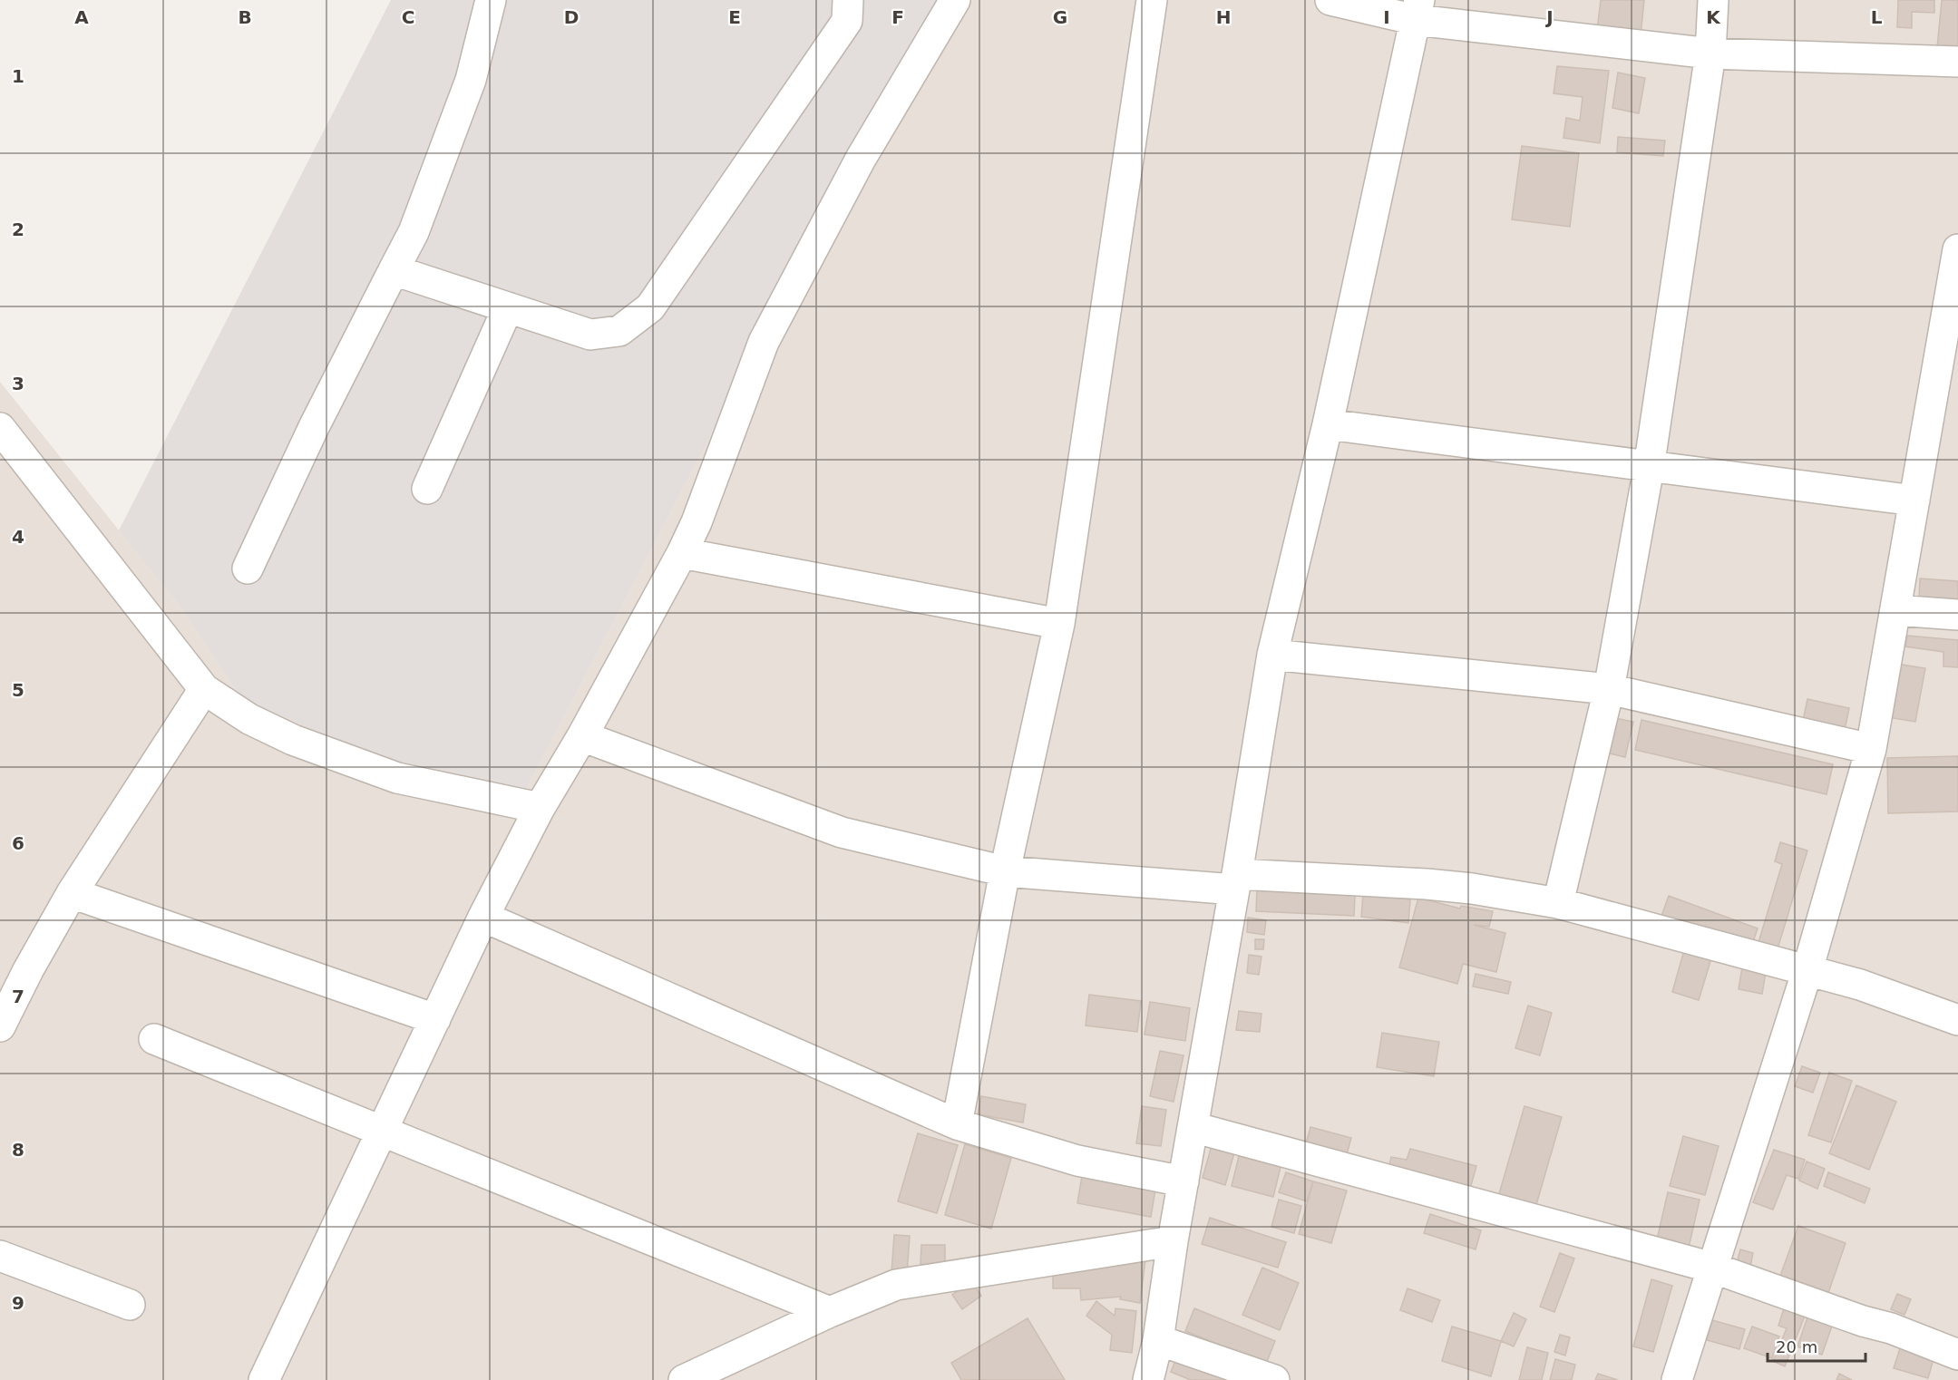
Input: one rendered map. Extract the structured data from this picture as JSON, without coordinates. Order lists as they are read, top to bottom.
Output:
{
  "scale_bar": "20 m",
  "grid": {
    "columns": [
      "A",
      "B",
      "C",
      "D",
      "E",
      "F",
      "G",
      "H",
      "I",
      "J",
      "K",
      "L"
    ],
    "rows": [
      "1",
      "2",
      "3",
      "4",
      "5",
      "6",
      "7",
      "8",
      "9"
    ]
  }
}
